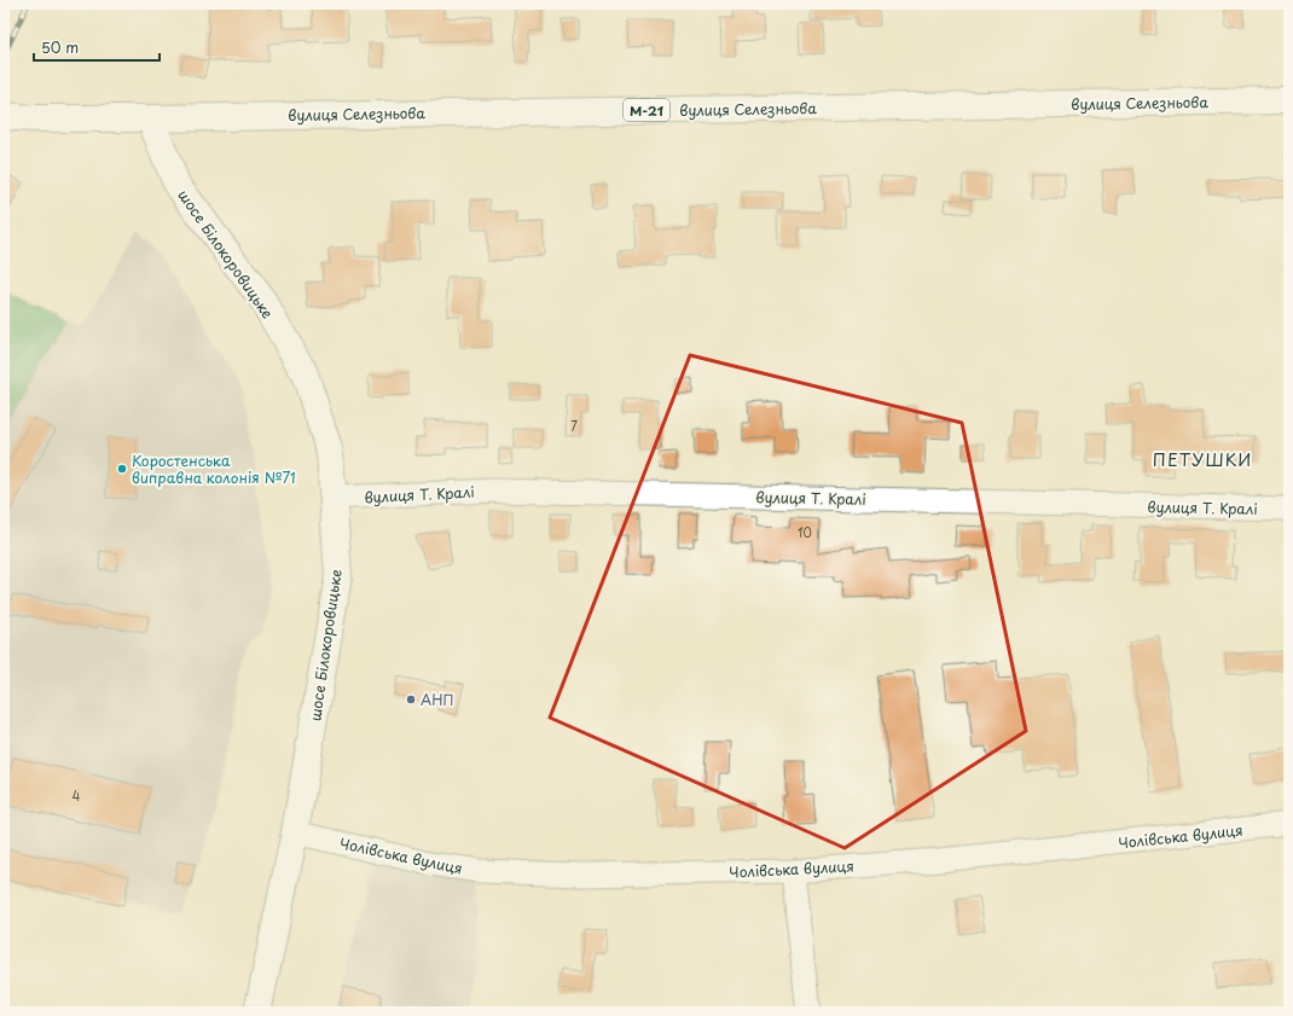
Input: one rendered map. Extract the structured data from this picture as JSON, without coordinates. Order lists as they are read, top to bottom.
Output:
{
  "streets": {
    "main road": ["вулиця Селезньова", "М-21", "шосе Білокоровицьке"],
    "street": ["вулиця Т. Кралі", "Чолівська вулиця"]
  },
  "crossings": [
    ["вулиця Селезньова", "шосе Білокоровицьке"],
    ["шосе Білокоровицьке", "вулиця Т. Кралі"],
    ["шосе Білокоровицьке", "Чолівська вулиця"]
  ],
  "districts": ["ПЕТУШКИ"],
  "places": ["Коростенська виправна колонія №71", "АНП"],
  "house_numbers": ["7", "10", "4"],
  "scale_bar": "50 m"
}
